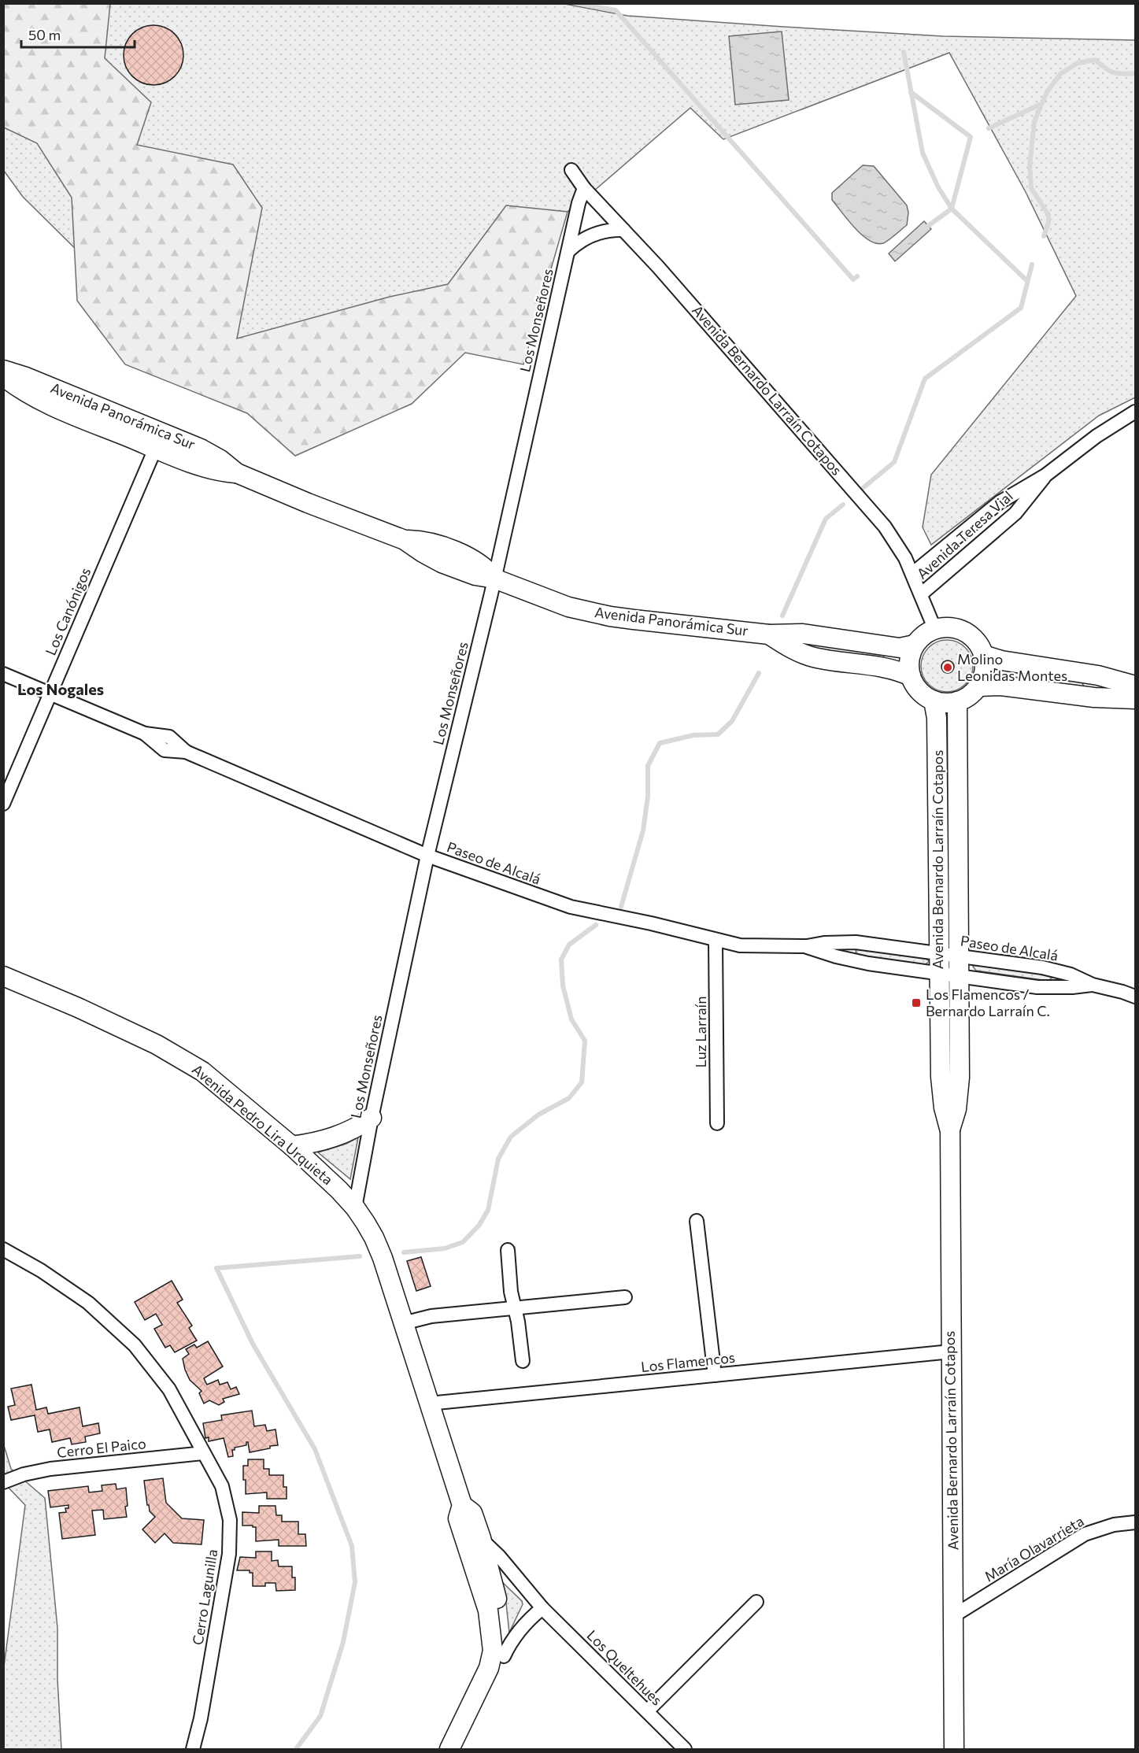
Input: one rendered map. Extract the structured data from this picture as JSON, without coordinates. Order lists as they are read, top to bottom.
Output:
{
  "streets": {
    "street": [
      "Los Monseñores",
      "Avenida Bernardo Larraín Cotapos",
      "Avenida Panorámica Sur",
      "Avenida Teresa Vial",
      "Los Canónigos",
      "Paseo de Alcalá",
      "Luz Larraín",
      "Avenida Pedro Lira Urquieta",
      "Los Flamencos",
      "Cerro El Paico",
      "María Olavarrieta",
      "Cerro Lagunilla",
      "Los Queltehues"
    ]
  },
  "crossings": [
    ["Los Monseñores", "Avenida Bernardo Larraín Cotapos"],
    ["Los Monseñores", "Avenida Panorámica Sur"],
    ["Los Monseñores", "Paseo de Alcalá"],
    ["Los Monseñores", "Avenida Pedro Lira Urquieta"],
    ["Avenida Bernardo Larraín Cotapos", "Avenida Panorámica Sur"],
    ["Avenida Bernardo Larraín Cotapos", "Avenida Teresa Vial"],
    ["Avenida Bernardo Larraín Cotapos", "Paseo de Alcalá"],
    ["Avenida Bernardo Larraín Cotapos", "Los Flamencos"],
    ["Avenida Bernardo Larraín Cotapos", "María Olavarrieta"],
    ["Avenida Panorámica Sur", "Los Canónigos"],
    ["Los Canónigos", "Paseo de Alcalá"],
    ["Paseo de Alcalá", "Luz Larraín"],
    ["Avenida Pedro Lira Urquieta", "Los Flamencos"],
    ["Avenida Pedro Lira Urquieta", "Los Queltehues"],
    ["Cerro El Paico", "Cerro Lagunilla"]
  ],
  "districts": ["Los Nogales"],
  "places": {
    "other": ["Molino Leonidas Montes"],
    "transit": ["Los Flamencos / Bernardo Larraín C."]
  },
  "scale_bar": "50 m"
}
